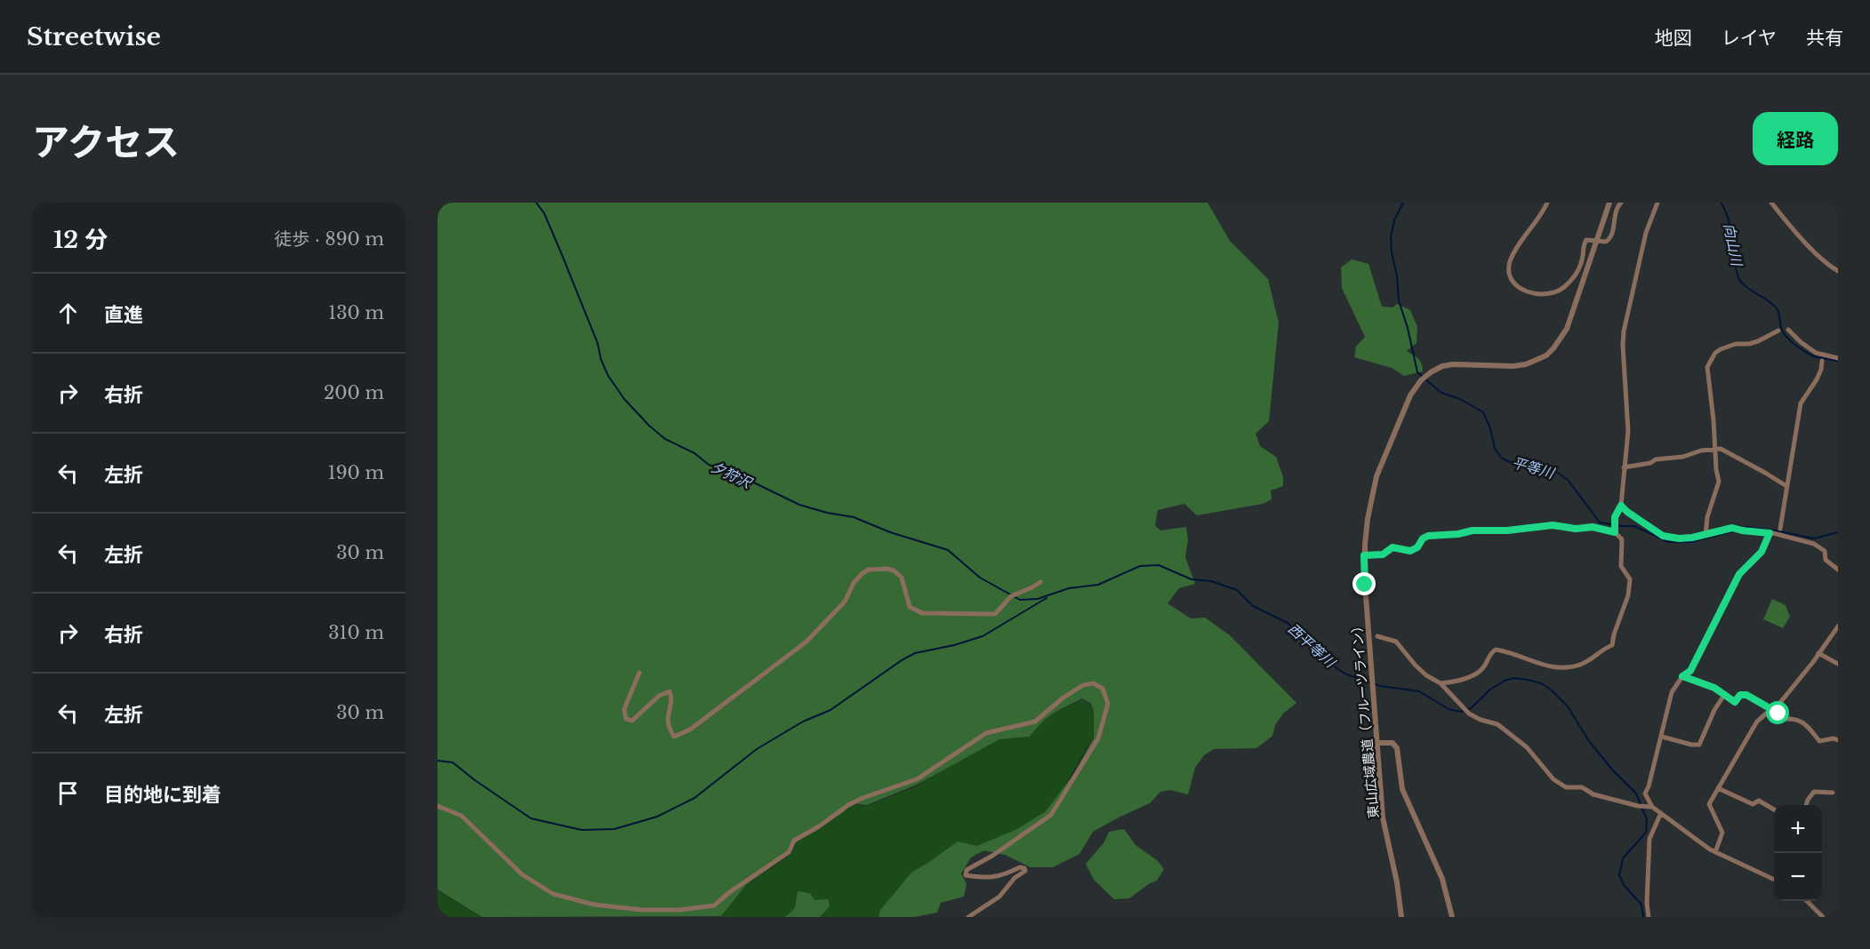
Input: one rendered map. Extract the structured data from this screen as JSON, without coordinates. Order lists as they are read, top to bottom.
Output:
{
  "streets": {
    "street": ["東山広域農道（フルーツライン）"]
  },
  "water": [
    "向山川",
    "平等川",
    "夕狩沢",
    "西平等川"
  ],
  "page": {
    "header": "Streetwise",
    "nav": ["地図", "レイヤ", "共有"],
    "title": "アクセス",
    "buttons": "経路",
    "heading": ["12 分", "徒歩 · 890 m"],
    "list": [
      ["直進", "130 m"],
      ["右折", "200 m"],
      ["左折", "190 m"],
      ["左折", "30 m"],
      ["右折", "310 m"],
      ["左折", "30 m"],
      "目的地に到着"
    ],
    "map_buttons": ["+", "−"]
  }
}
